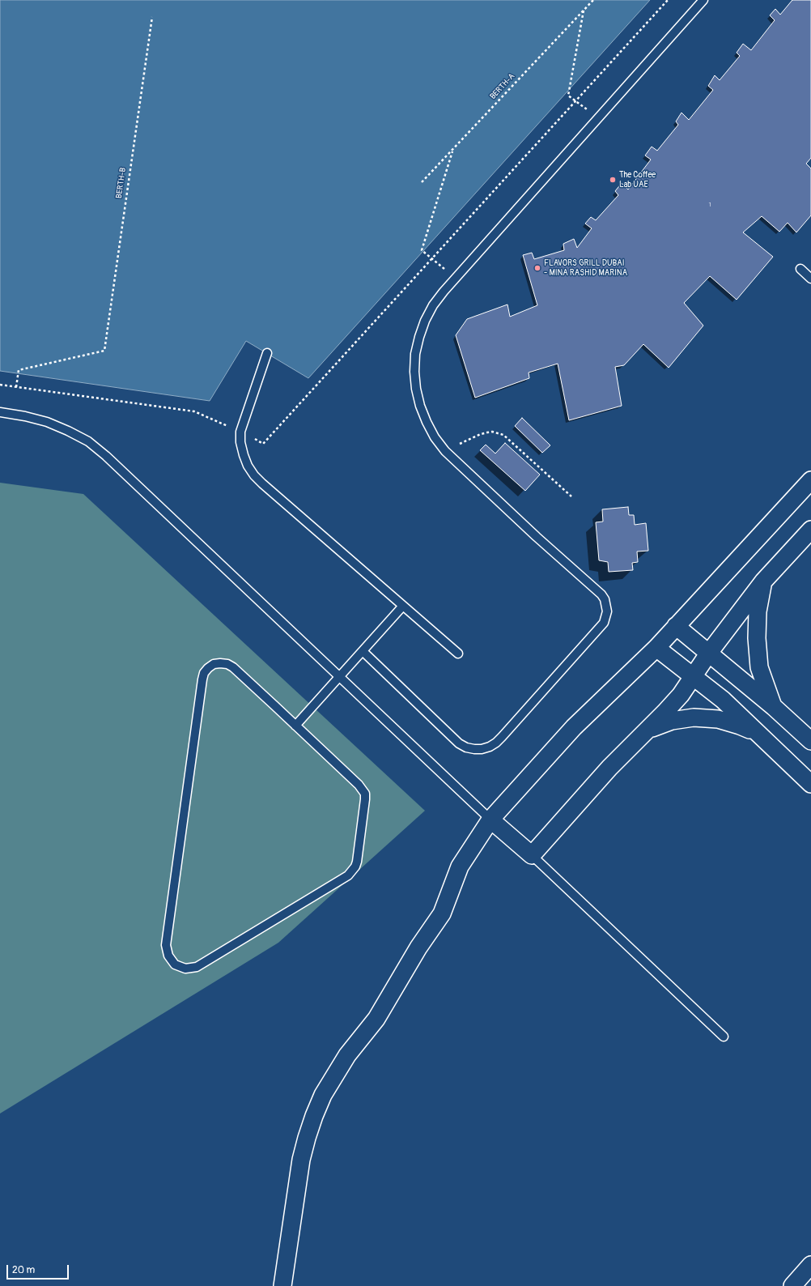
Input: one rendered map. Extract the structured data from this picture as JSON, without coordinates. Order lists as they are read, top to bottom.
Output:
{
  "streets": {
    "path": ["BERTH-A", "BERTH-B"]
  },
  "places": ["The Coffee Lab UAE", "FLAVORS GRILL DUBAI - MINA RASHID MARINA"],
  "house_numbers": ["1"],
  "scale_bar": "20 m"
}
